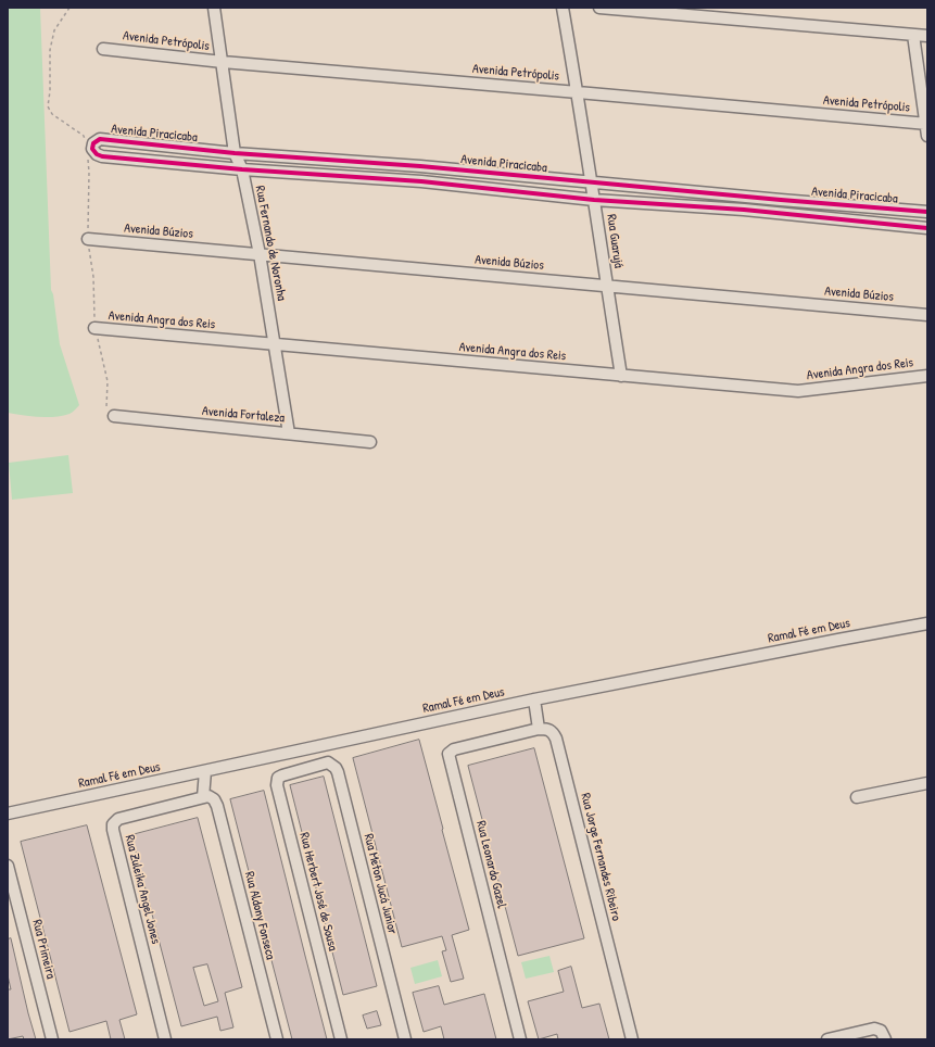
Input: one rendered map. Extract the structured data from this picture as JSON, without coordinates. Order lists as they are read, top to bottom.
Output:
{
  "streets": {
    "street": [
      "Avenida Petrópolis",
      "Avenida Piracicaba",
      "Avenida Búzios",
      "Rua Guarujá",
      "Rua Fernando de Noronha",
      "Avenida Angra dos Reis",
      "Avenida Fortaleza",
      "Ramal Fé em Deus",
      "Rua Jorge Fernandes Ribeiro",
      "Rua Leonardo Gazel",
      "Rua Meton Jucá Junior",
      "Rua Zuleika Angel Jones",
      "Rua Herbert José de Sousa",
      "Rua Aldony Fonseca",
      "Rua Primeira"
    ]
  },
  "crossings": [
    ["Avenida Petrópolis", "Rua Guarujá"],
    ["Avenida Petrópolis", "Rua Fernando de Noronha"],
    ["Avenida Piracicaba", "Rua Guarujá"],
    ["Avenida Piracicaba", "Rua Fernando de Noronha"],
    ["Avenida Búzios", "Rua Guarujá"],
    ["Avenida Búzios", "Rua Fernando de Noronha"],
    ["Rua Guarujá", "Avenida Angra dos Reis"],
    ["Rua Fernando de Noronha", "Avenida Angra dos Reis"],
    ["Rua Fernando de Noronha", "Avenida Fortaleza"],
    ["Rua Jorge Fernandes Ribeiro", "Rua Leonardo Gazel"],
    ["Rua Meton Jucá Junior", "Rua Herbert José de Sousa"],
    ["Rua Zuleika Angel Jones", "Rua Aldony Fonseca"]
  ]
}
